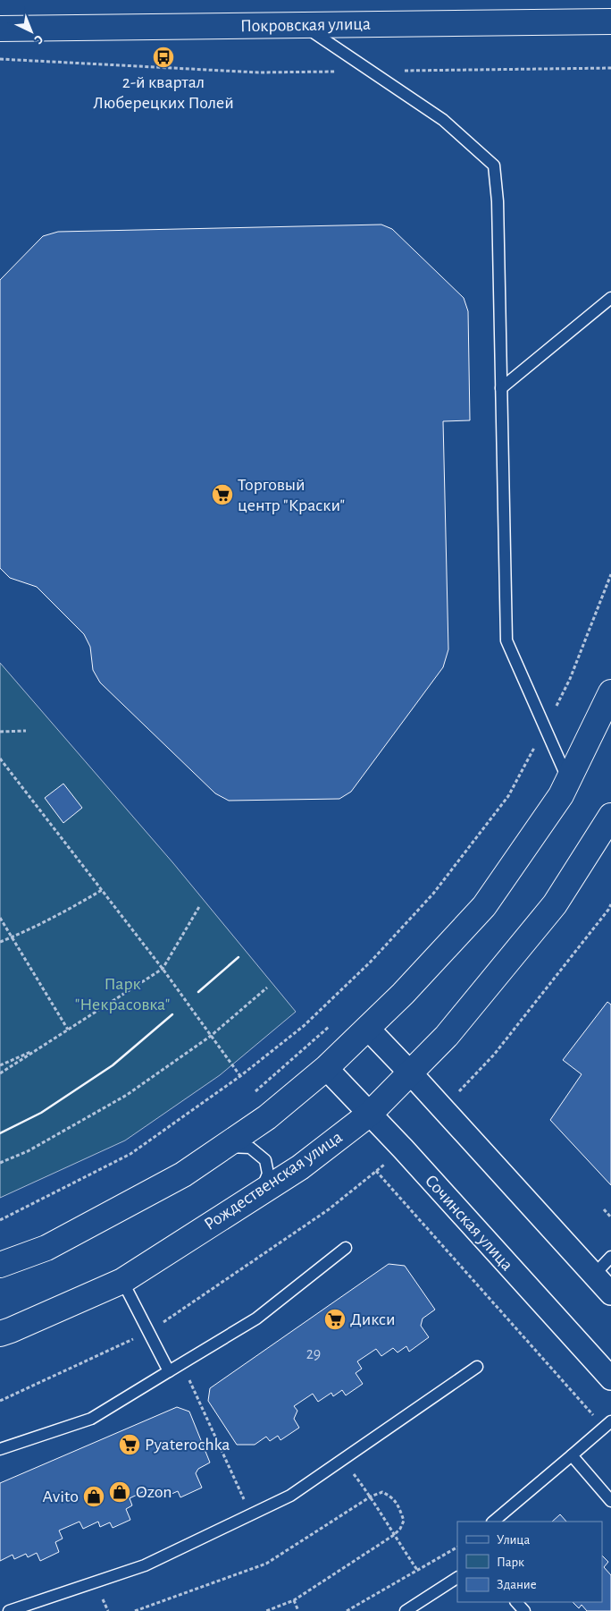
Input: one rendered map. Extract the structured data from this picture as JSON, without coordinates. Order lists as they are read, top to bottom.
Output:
{
  "streets": {
    "street": ["Покровская улица", "Рождественская улица", "Сочинская улица"]
  },
  "crossings": [
    ["Рождественская улица", "Сочинская улица"]
  ],
  "parks": ["Парк \"Некрасовка\""],
  "places": {
    "bus stop": ["2-й квартал Люберецких Полей"],
    "supermarket": ["Торговый центр \"Краски\"", "Дикси", "Pyaterochka"],
    "shop": ["Ozon", "Avito"]
  },
  "house_numbers": ["29"],
  "legend": ["Улица", "Парк", "Здание"],
  "north": "bottom right"
}
